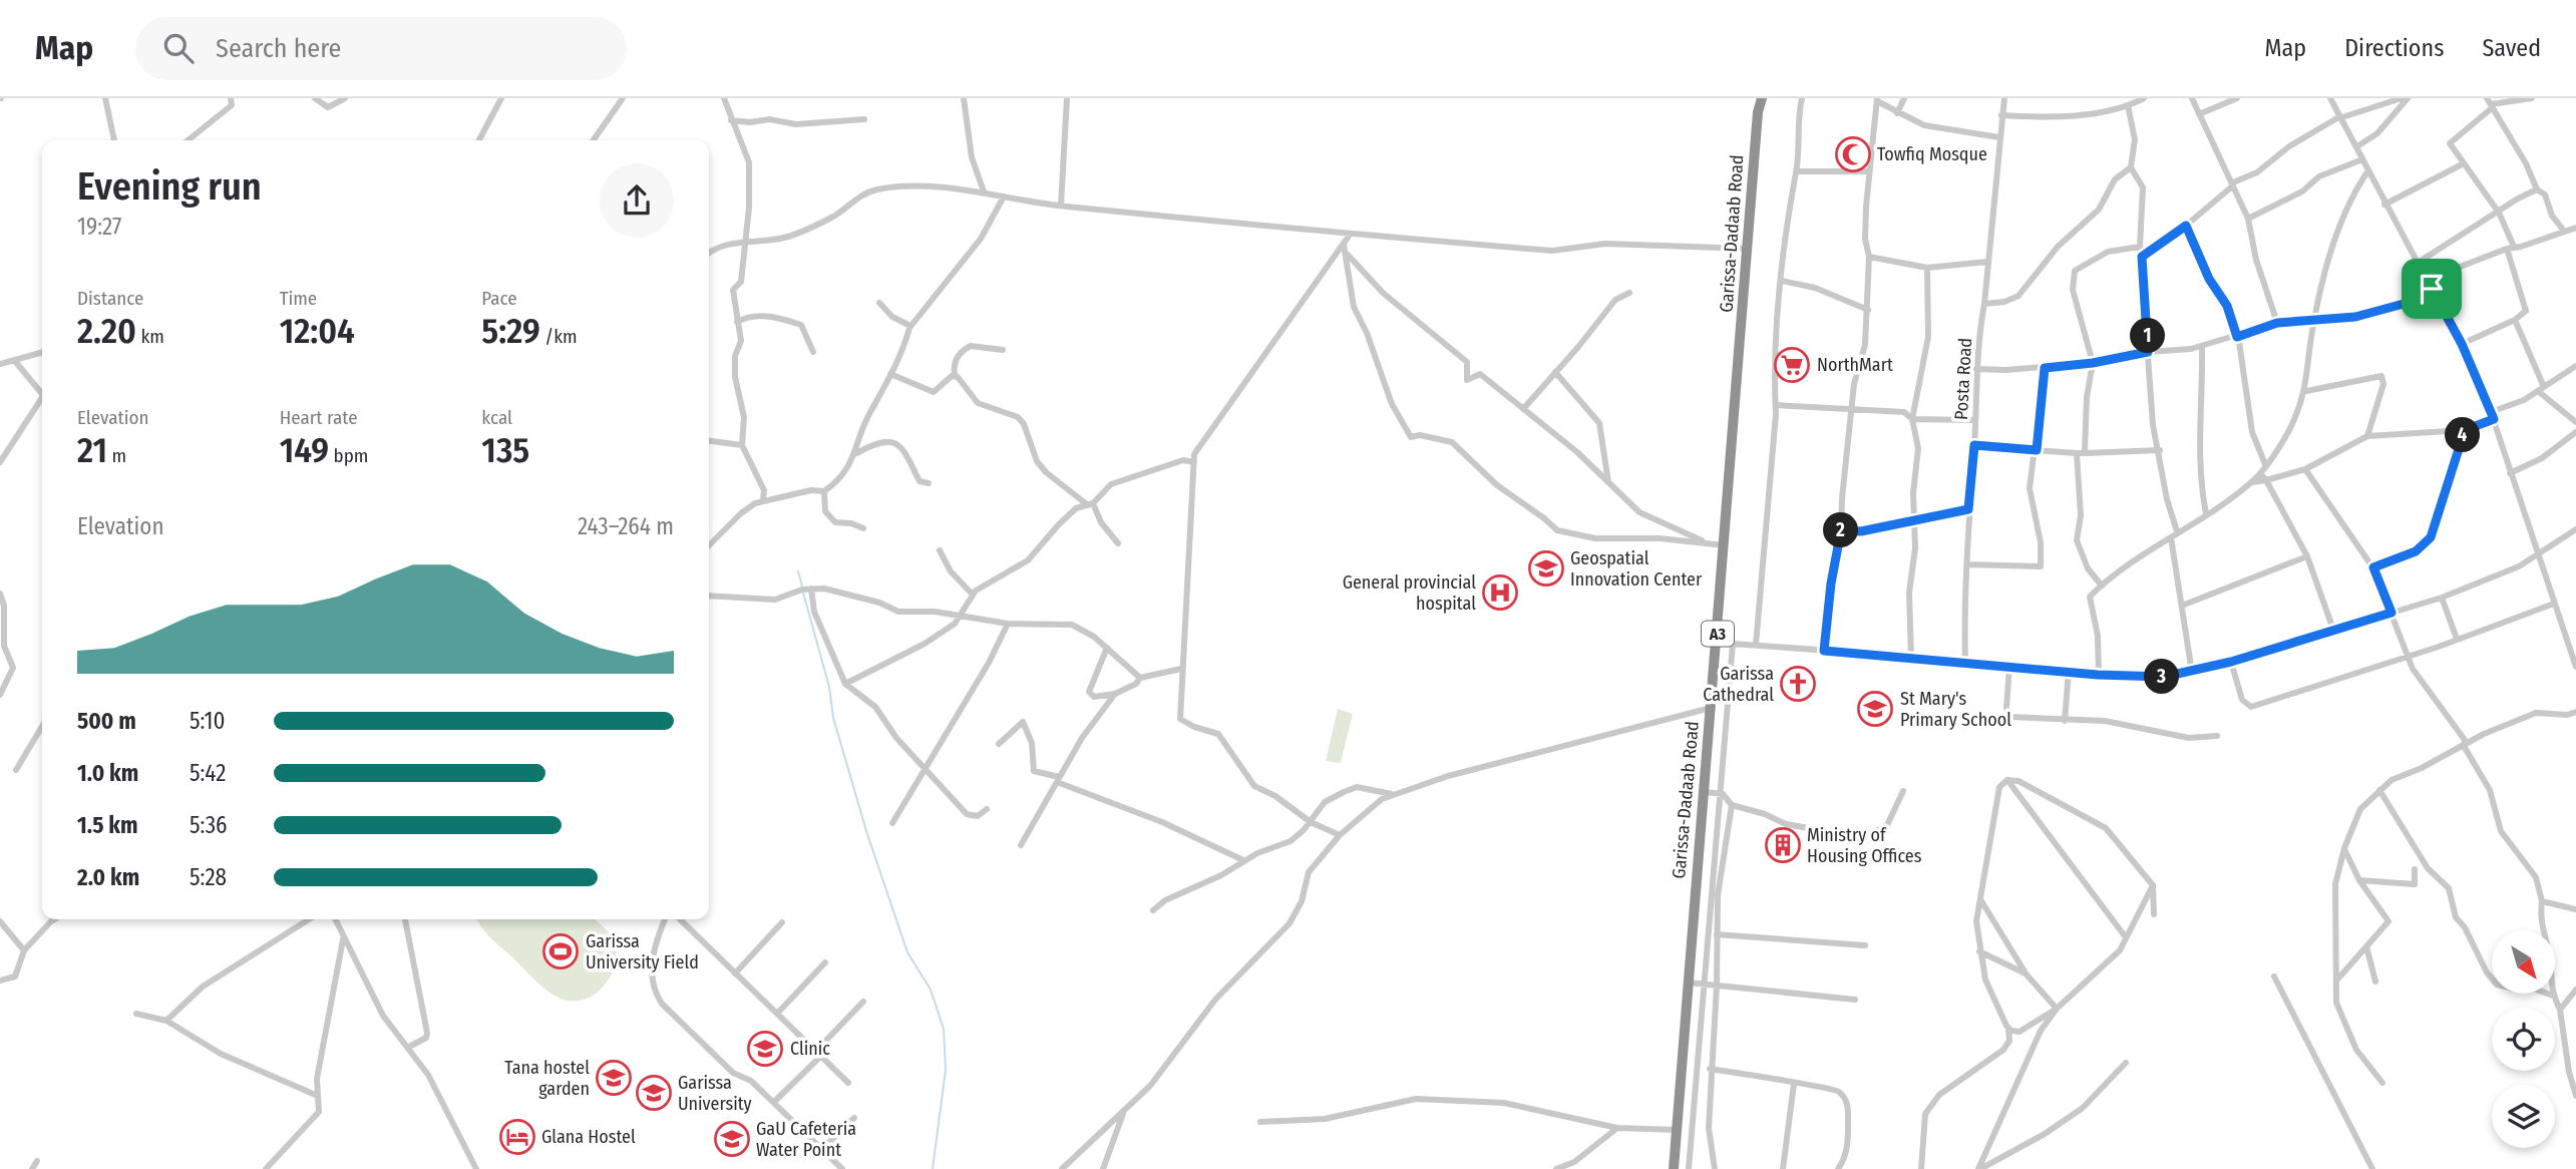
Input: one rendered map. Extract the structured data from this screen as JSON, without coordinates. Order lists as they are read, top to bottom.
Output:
{
  "streets": {
    "highway": ["Garissa-Dadaab Road", "A3"],
    "street": ["Posta Road"]
  },
  "places": {
    "mosque": ["Towfiq Mosque"],
    "supermarket": ["NorthMart"],
    "school or university": [
      "Geospatial Innovation Center",
      "St Mary's Primary School",
      "Clinic",
      "Tana hostel garden",
      "Garissa University",
      "GaU Cafeteria Water Point"
    ],
    "hospital": ["General provincial hospital"],
    "church": ["Garissa Cathedral"],
    "building": ["Ministry of Housing Offices"],
    "sports": ["Garissa University Field"],
    "hotel": ["Glana Hostel"]
  },
  "north": "bottom right",
  "page": {
    "header": "Map",
    "search": "Search here",
    "nav": ["Map", "Directions", "Saved"],
    "heading": ["Evening run", "19:27"],
    "stats": [
      ["Distance", "2.20 km"],
      ["Time", "12:04"],
      ["Pace", "5:29 /km"],
      ["Elevation", "21 m"],
      ["Heart rate", "149 bpm"],
      ["kcal", "135"]
    ],
    "pins": [
      "1",
      "4",
      "2",
      "3"
    ],
    "chart": ["Elevation", "243–264 m"],
    "list": [
      {
        "name": "500 m",
        "note": "5:10"
      },
      {
        "name": "1.0 km",
        "note": "5:42"
      },
      {
        "name": "1.5 km",
        "note": "5:36"
      },
      {
        "name": "2.0 km",
        "note": "5:28"
      }
    ]
  }
}
